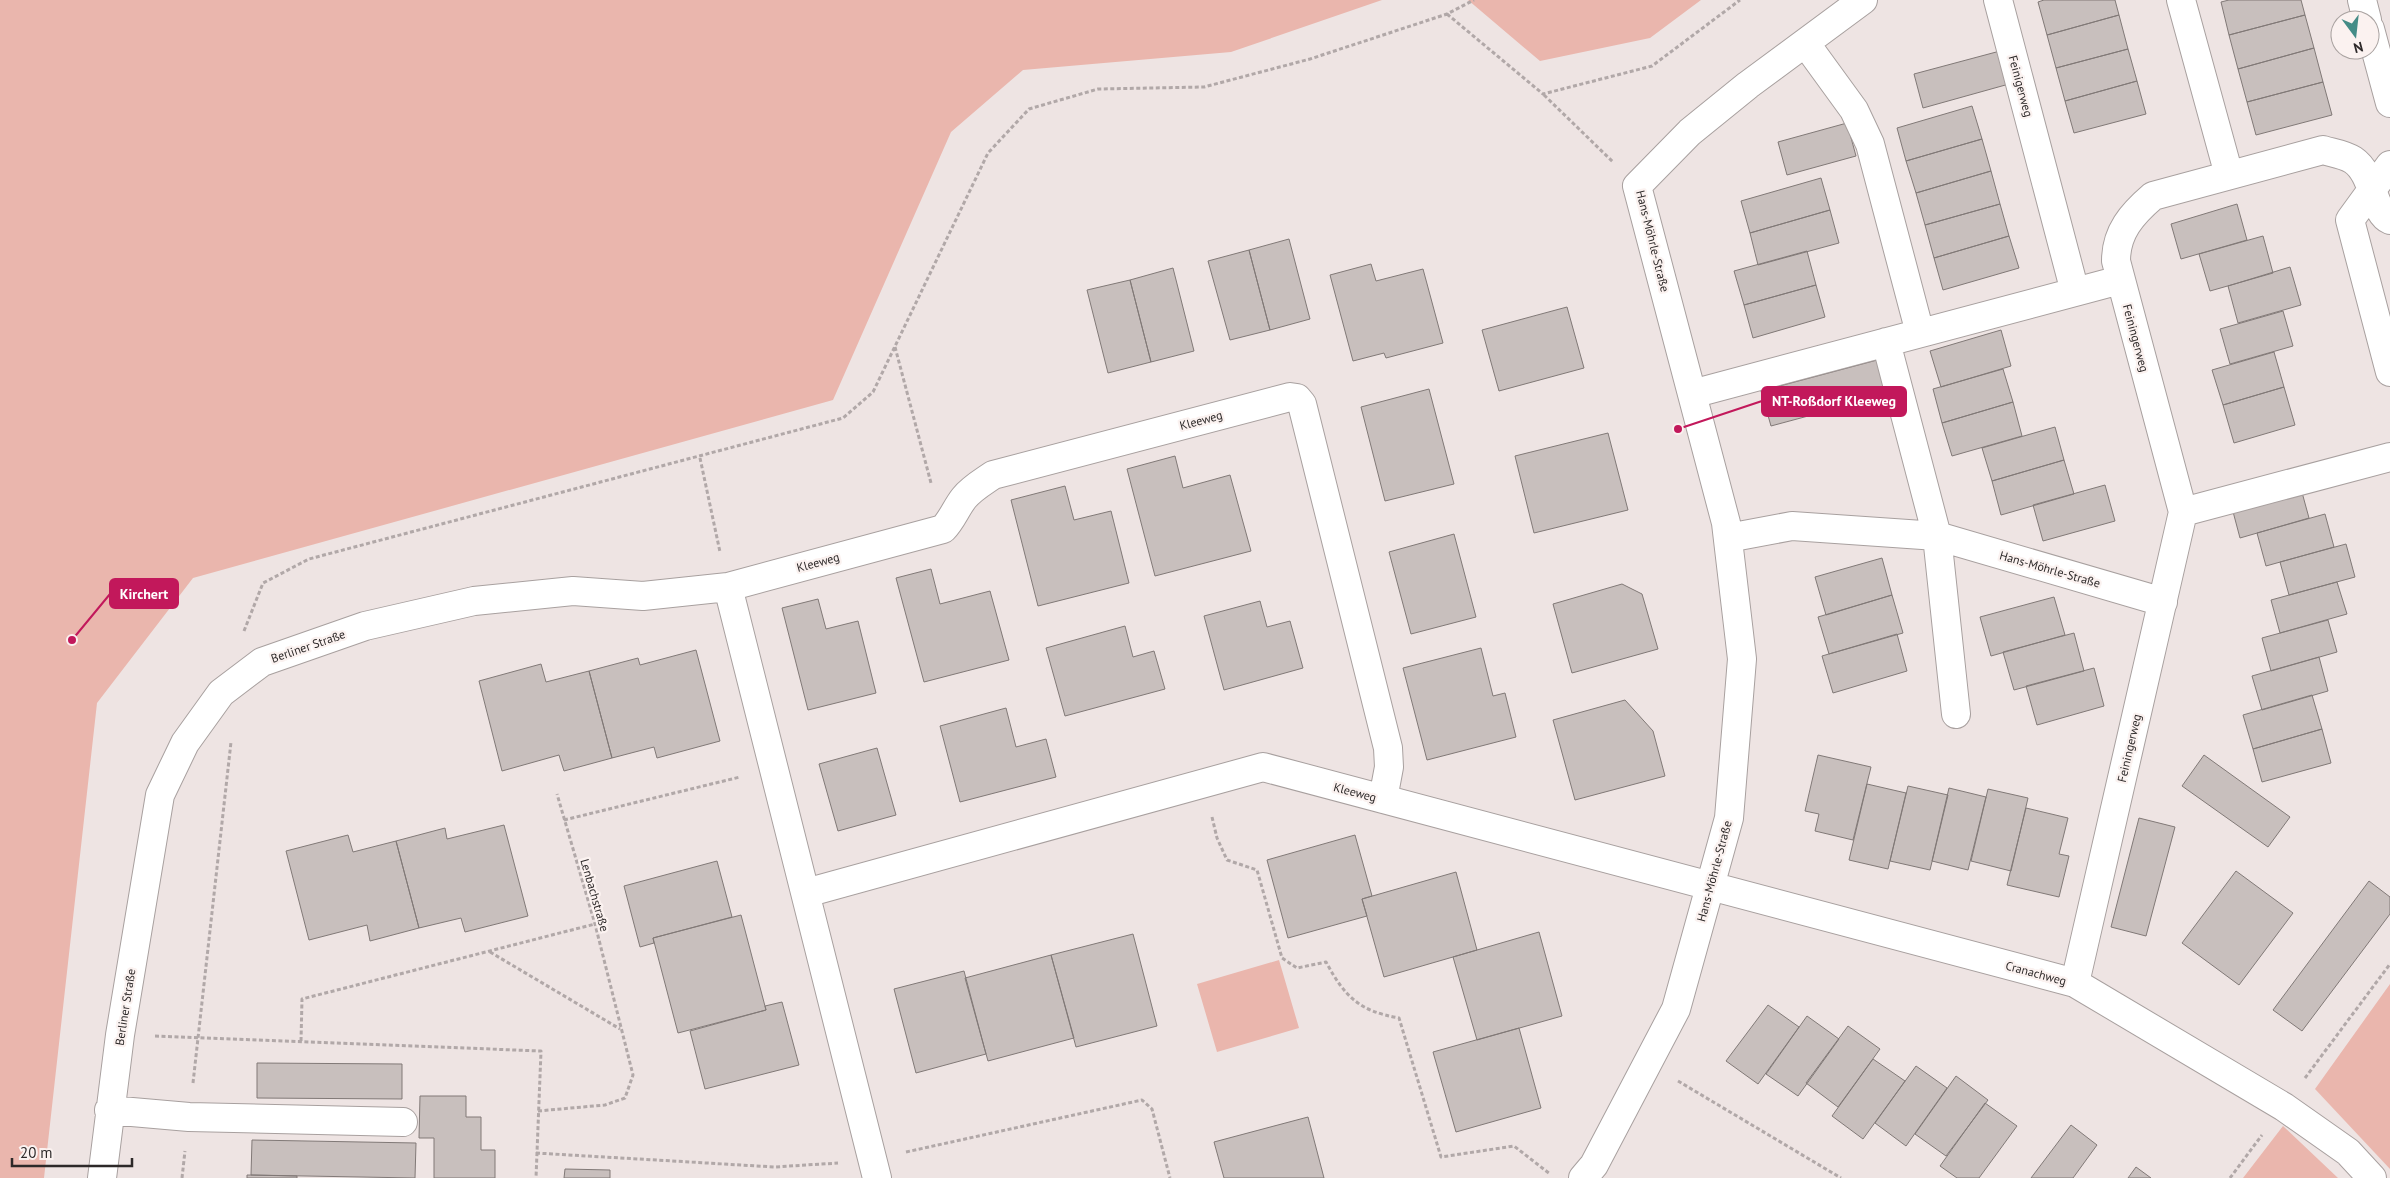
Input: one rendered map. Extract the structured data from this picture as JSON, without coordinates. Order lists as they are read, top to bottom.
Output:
{
  "streets": {
    "street": [
      "Feinigerweg",
      "Hans-Möhrle-Straße",
      "Feiningerweg",
      "Kleeweg",
      "Berliner Straße",
      "Cranachweg"
    ],
    "path": ["Lenbachstraße"]
  },
  "crossings": [
    ["Hans-Möhrle-Straße", "Feiningerweg"],
    ["Hans-Möhrle-Straße", "Kleeweg"],
    ["Hans-Möhrle-Straße", "Cranachweg"],
    ["Feiningerweg", "Cranachweg"],
    ["Kleeweg", "Berliner Straße"],
    ["Kleeweg", "Cranachweg"]
  ],
  "places": ["NT-Roßdorf Kleeweg", "Kirchert"],
  "scale_bar": "20 m",
  "north": "bottom"
}
